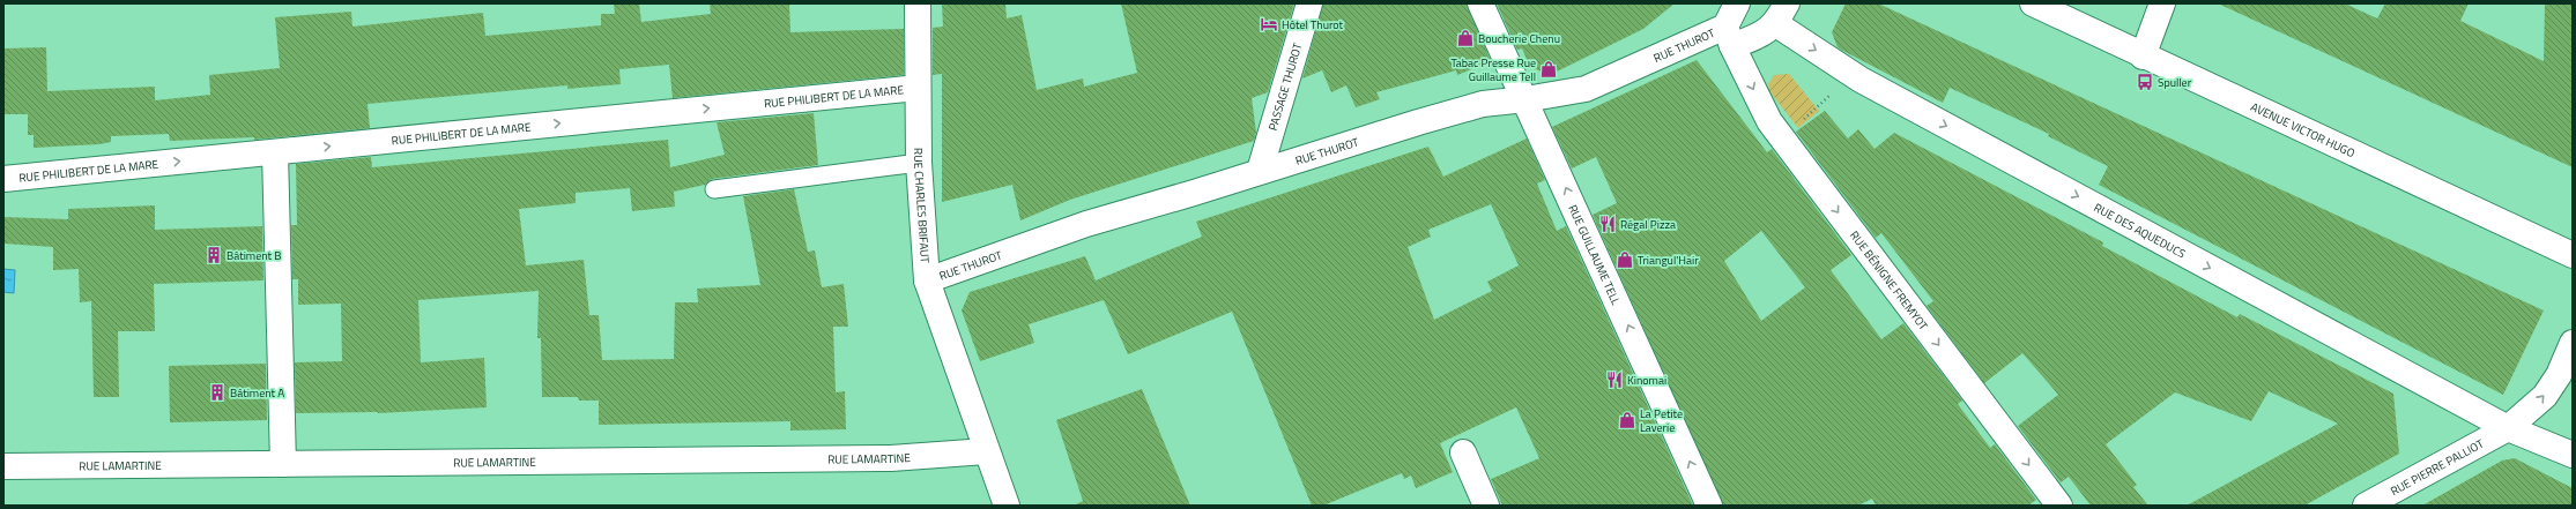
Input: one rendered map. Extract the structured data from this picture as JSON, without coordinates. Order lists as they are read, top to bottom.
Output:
{
  "streets": {
    "street": [
      "RUE THUROT",
      "PASSAGE THUROT",
      "RUE PHILIBERT DE LA MARE",
      "AVENUE VICTOR HUGO",
      "RUE CHARLES BRIFAUT",
      "RUE DES AQUEDUCS",
      "RUE GUILLAUME TELL",
      "RUE BÉNIGNE FREMYOT",
      "RUE LAMARTINE",
      "RUE PIERRE PALLIOT"
    ]
  },
  "crossings": [
    ["RUE THUROT", "PASSAGE THUROT"],
    ["RUE THUROT", "RUE CHARLES BRIFAUT"],
    ["RUE THUROT", "RUE DES AQUEDUCS"],
    ["RUE THUROT", "RUE GUILLAUME TELL"],
    ["RUE THUROT", "RUE BÉNIGNE FREMYOT"],
    ["RUE PHILIBERT DE LA MARE", "RUE CHARLES BRIFAUT"],
    ["RUE CHARLES BRIFAUT", "RUE LAMARTINE"],
    ["RUE DES AQUEDUCS", "RUE PIERRE PALLIOT"]
  ],
  "one_way": [
    "RUE PHILIBERT DE LA MARE",
    "RUE DES AQUEDUCS",
    "RUE GUILLAUME TELL",
    "RUE BÉNIGNE FREMYOT",
    "RUE PIERRE PALLIOT"
  ],
  "places": {
    "hotel": ["Hôtel Thurot"],
    "shop": [
      "Boucherie Chenu",
      "Tabac Presse Rue Guillaume Tell",
      "Triangul'Hair",
      "La Petite Laverie"
    ],
    "bus stop": ["Spuller"],
    "restaurant": ["Régal Pizza", "Kinomai"],
    "building": ["Bâtiment B", "Bâtiment A"]
  }
}
